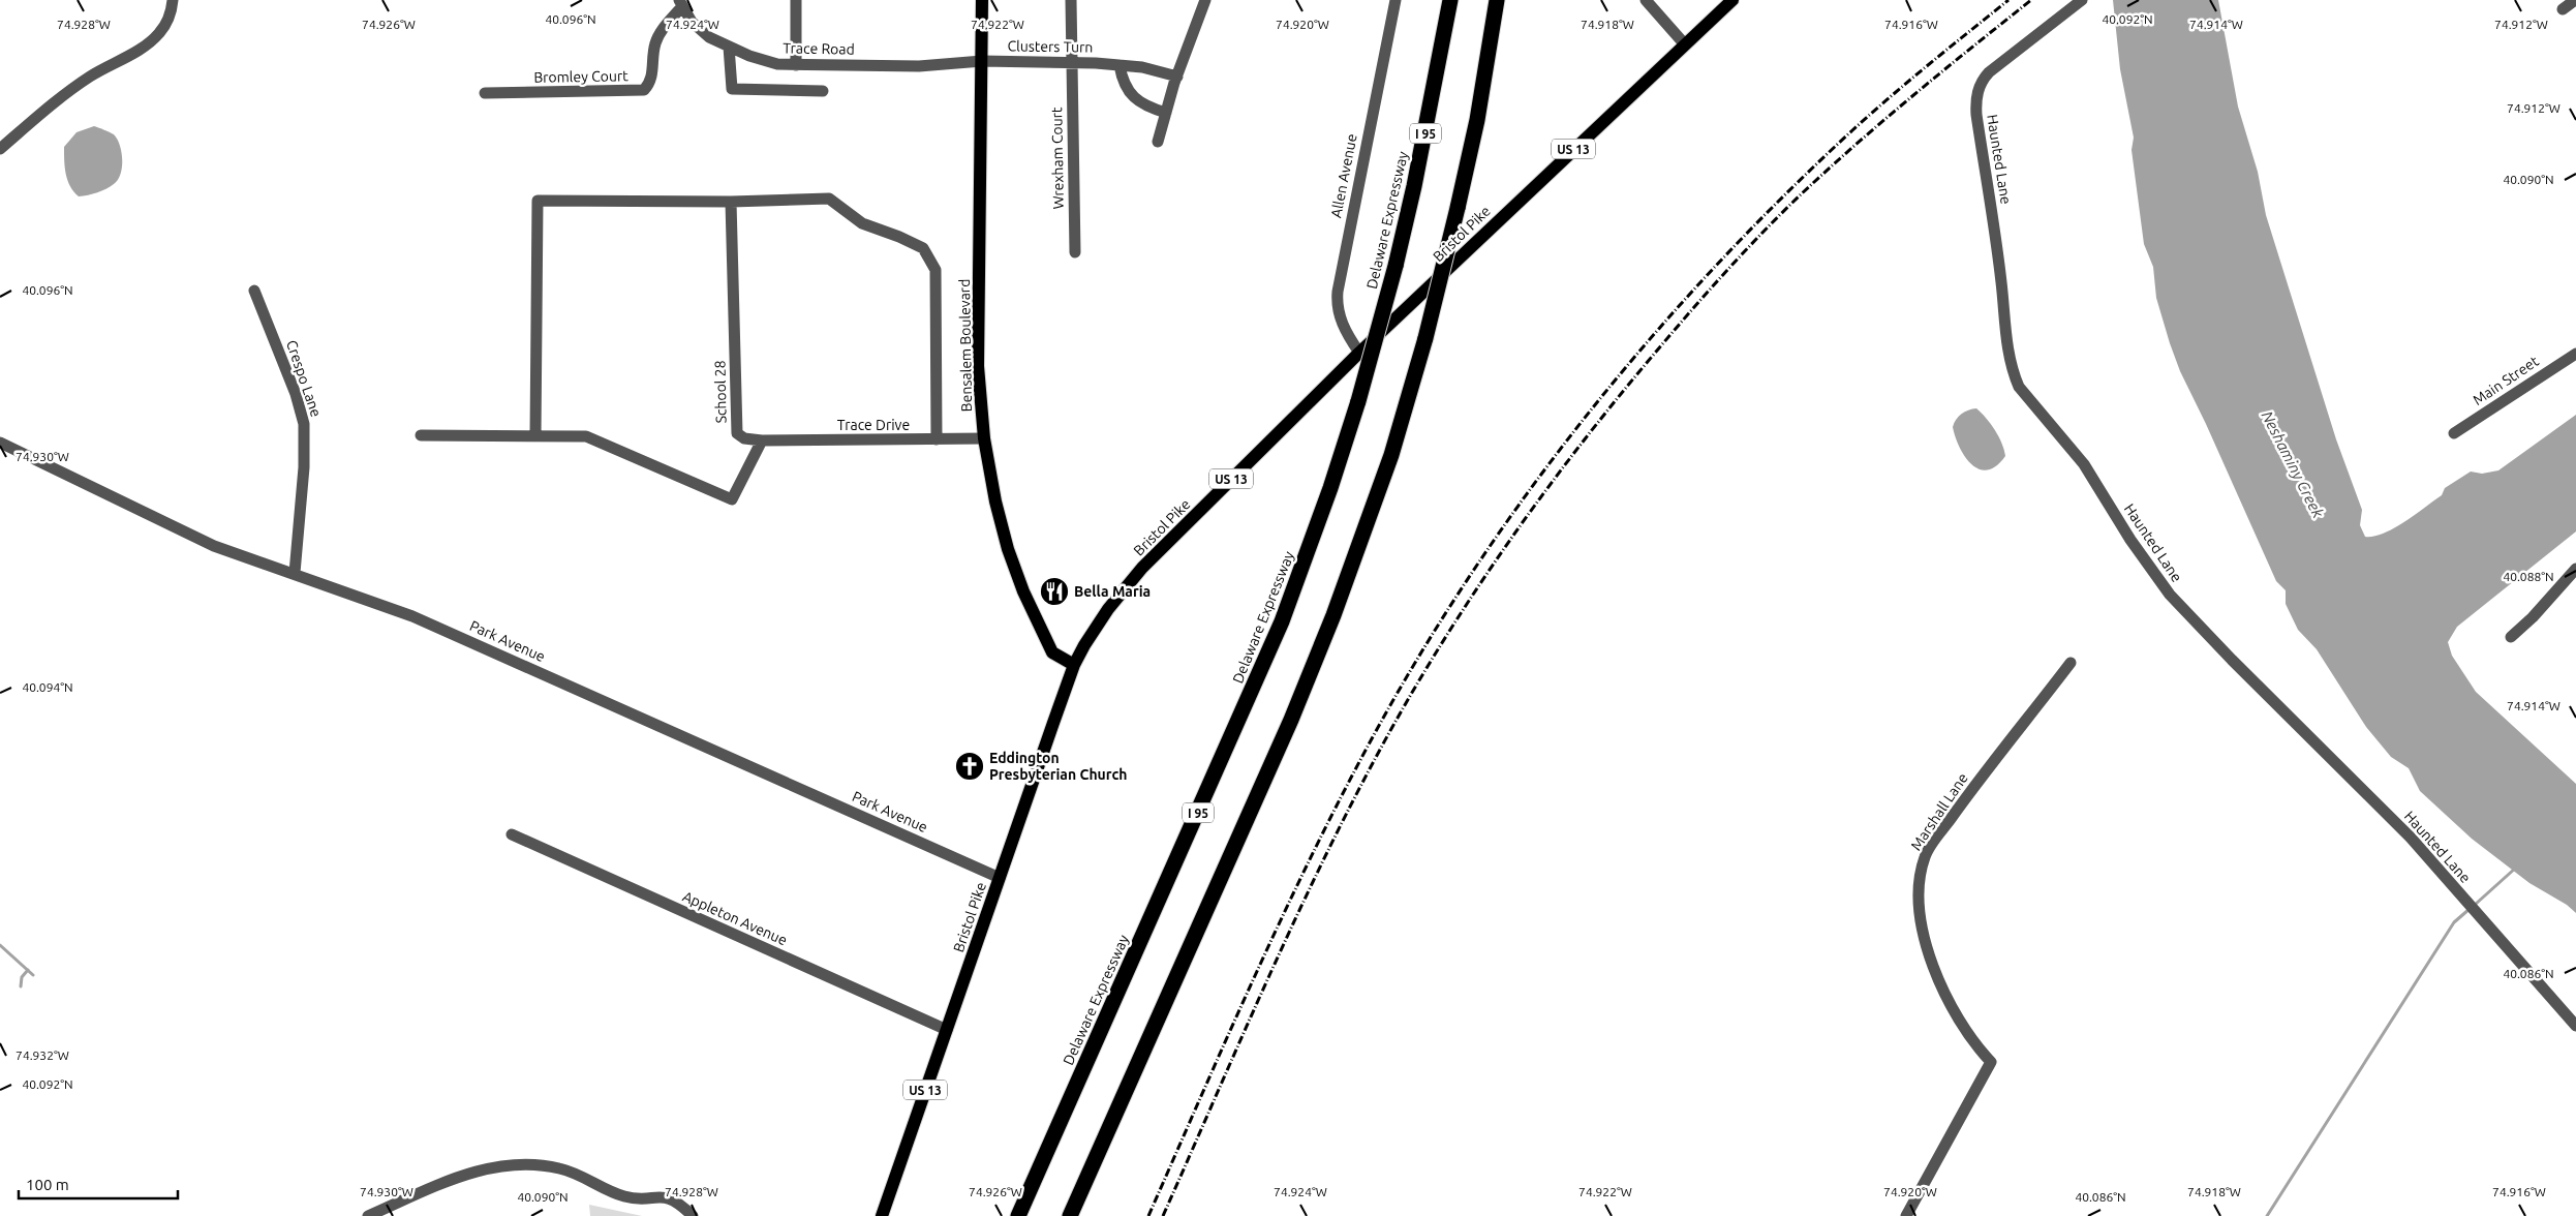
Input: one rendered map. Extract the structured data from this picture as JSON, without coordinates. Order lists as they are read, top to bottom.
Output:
{
  "streets": {
    "highway": ["I 95", "Delaware Expressway"],
    "main road": ["US 13", "Bristol Pike", "Bensalem Boulevard"],
    "street": [
      "Clusters Turn",
      "Trace Road",
      "Bromley Court",
      "Wrexham Court",
      "Haunted Lane",
      "Allen Avenue",
      "Crespo Lane",
      "Main Street",
      "School 28",
      "Trace Drive",
      "Park Avenue",
      "Marshall Lane",
      "Appleton Avenue"
    ]
  },
  "crossings": [
    ["Clusters Turn", "Trace Road"],
    ["Clusters Turn", "Wrexham Court"],
    ["Clusters Turn", "Bensalem Boulevard"],
    ["Trace Road", "Bromley Court"],
    ["Trace Road", "Bensalem Boulevard"],
    ["Allen Avenue", "Bristol Pike"],
    ["Bristol Pike", "Bensalem Boulevard"],
    ["Bristol Pike", "Park Avenue"],
    ["Bristol Pike", "Appleton Avenue"],
    ["Bensalem Boulevard", "Trace Drive"],
    ["Crespo Lane", "Park Avenue"],
    ["School 28", "Trace Drive"]
  ],
  "water": ["Neshaminy Creek"],
  "places": {
    "restaurant": ["Bella Maria"],
    "church": ["Eddington Presbyterian Church"]
  },
  "scale_bar": "100 m",
  "coordinates": [
    "40.096°N",
    "40.092°N",
    "74.912°W",
    "74.928°W",
    "74.926°W",
    "74.924°W",
    "74.922°W",
    "74.920°W",
    "74.918°W",
    "74.916°W",
    "74.914°W",
    "40.090°N",
    "74.930°W",
    "40.088°N",
    "40.094°N",
    "40.086°N",
    "74.932°W"
  ]
}
